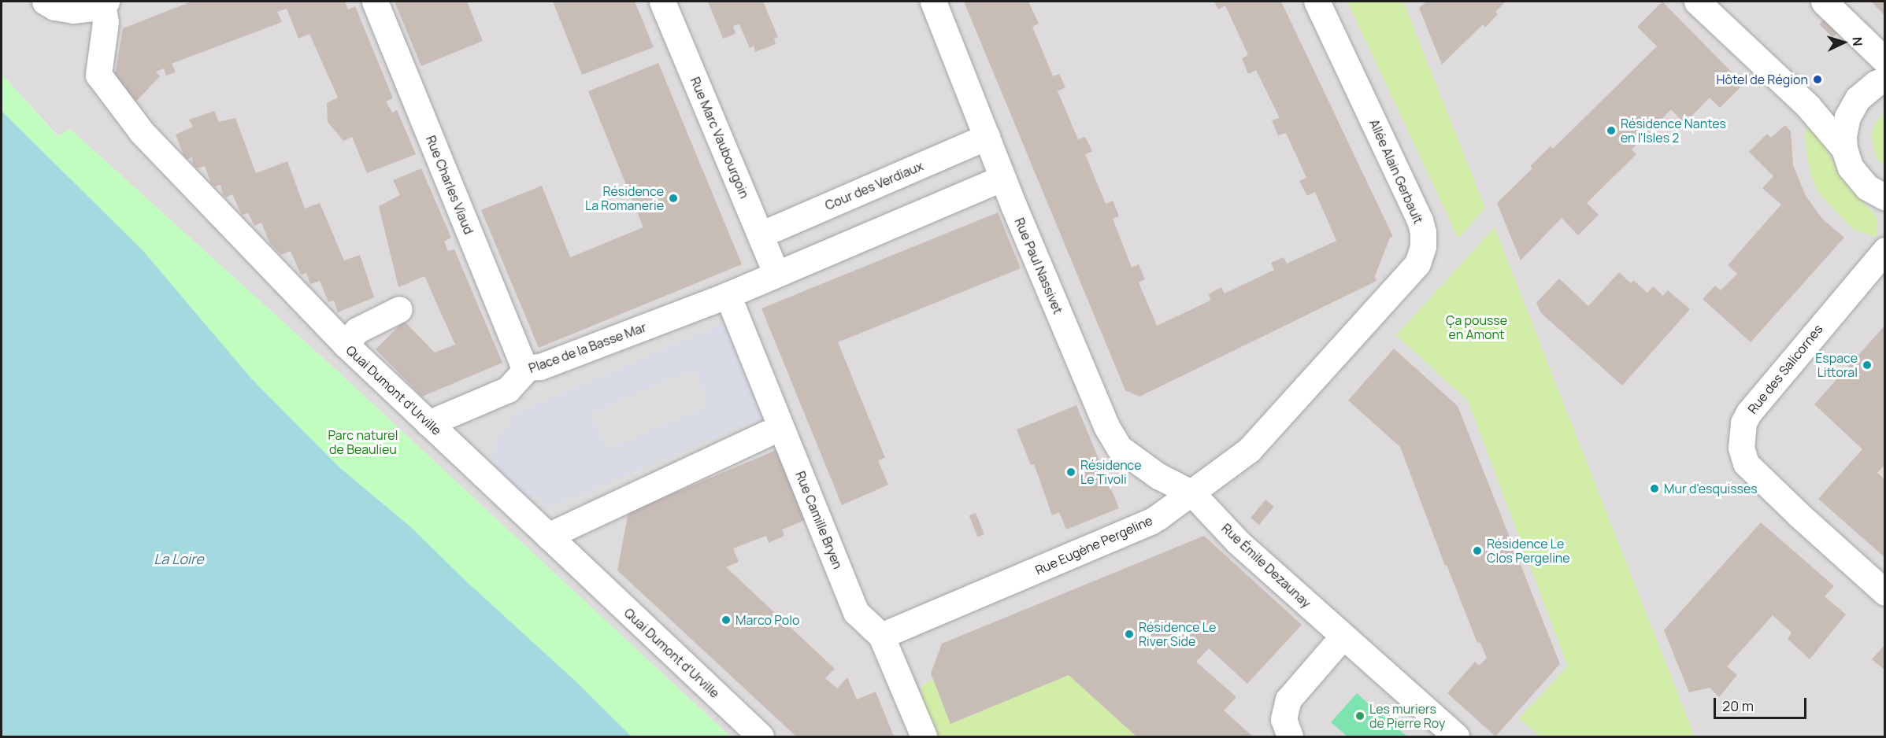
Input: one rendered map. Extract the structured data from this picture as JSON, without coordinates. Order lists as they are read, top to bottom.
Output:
{
  "streets": {
    "street": [
      "Rue Marc Vaubourgoin",
      "Allée Alain Gerbault",
      "Rue Charles Viaud",
      "Cour des Verdiaux",
      "Rue Paul Nassivet",
      "Place de la Basse Mar",
      "Rue des Salicornes",
      "Quai Dumont d'Urville",
      "Rue Camille Bryen",
      "Rue Eugène Pergeline",
      "Rue Émile Dezaunay"
    ]
  },
  "crossings": [
    ["Rue Marc Vaubourgoin", "Cour des Verdiaux"],
    ["Allée Alain Gerbault", "Rue Eugène Pergeline"],
    ["Rue Charles Viaud", "Place de la Basse Mar"],
    ["Cour des Verdiaux", "Rue Paul Nassivet"],
    ["Rue Paul Nassivet", "Rue Eugène Pergeline"],
    ["Rue Paul Nassivet", "Rue Émile Dezaunay"],
    ["Place de la Basse Mar", "Quai Dumont d'Urville"],
    ["Place de la Basse Mar", "Rue Camille Bryen"],
    ["Rue Camille Bryen", "Rue Eugène Pergeline"],
    ["Rue Eugène Pergeline", "Rue Émile Dezaunay"]
  ],
  "water": ["La Loire"],
  "parks": ["Ça pousse en Amont", "Parc naturel de Beaulieu"],
  "places": [
    "Hôtel de Région",
    "Résidence Nantes en l'Isles 2",
    "Résidence La Romanerie",
    "Espace Littoral",
    "Résidence Le Tivoli",
    "Mur d'esquisses",
    "Résidence Le Clos Pergeline",
    "Marco Polo",
    "Résidence Le River Side",
    "Les muriers de Pierre Roy"
  ],
  "scale_bar": "20 m",
  "north": "right"
}
